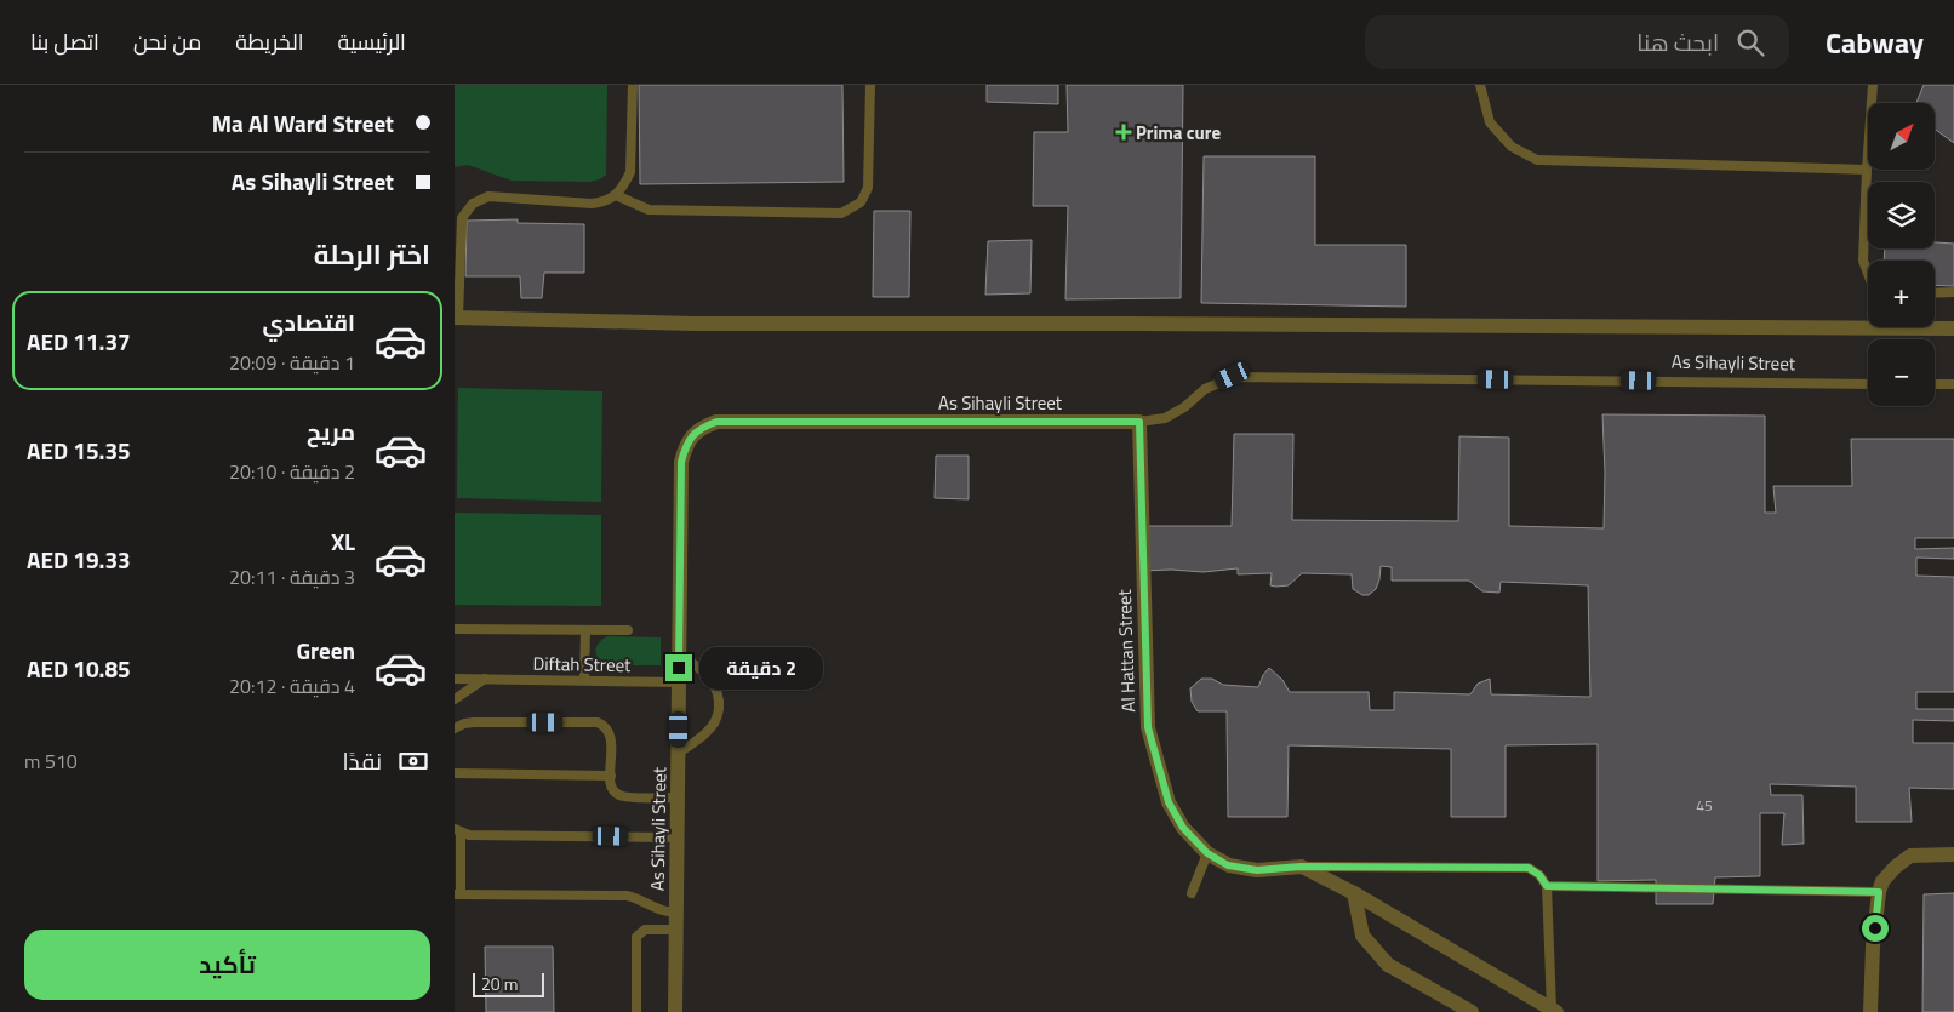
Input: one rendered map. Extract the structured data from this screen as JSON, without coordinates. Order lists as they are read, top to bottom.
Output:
{
  "streets": {
    "street": ["As Sihayli Street", "Al Hattan Street"],
    "lane": ["Diftah Street"]
  },
  "crossings": [
    ["As Sihayli Street", "Al Hattan Street"],
    ["As Sihayli Street", "Diftah Street"]
  ],
  "places": {
    "health": ["Prima cure"]
  },
  "house_numbers": ["45"],
  "scale_bar": "20 m",
  "north": "top right",
  "page": {
    "header": "Cabway",
    "search": "ابحث هنا",
    "nav": [
      "الرئيسية",
      "الخريطة",
      "من نحن",
      "اتصل بنا"
    ],
    "banner": ["Ma Al Ward Street", "As Sihayli Street"],
    "map_buttons": ["+", "−"],
    "heading": "اختر الرحلة",
    "list": [
      {
        "name": "اقتصادي",
        "note": "1 دقيقة · 20:09",
        "value": "AED 11.37"
      },
      {
        "name": "مريح",
        "note": "2 دقيقة · 20:10",
        "value": "AED 15.35"
      },
      {
        "name": "XL",
        "note": "3 دقيقة · 20:11",
        "value": "AED 19.33"
      },
      {
        "name": "Green",
        "note": "4 دقيقة · 20:12",
        "value": "AED 10.85"
      }
    ],
    "bubble": "2 دقيقة",
    "pay": ["نقدًا", "510 m"],
    "buttons": "تأكيد",
    "scale": "20 m"
  }
}
